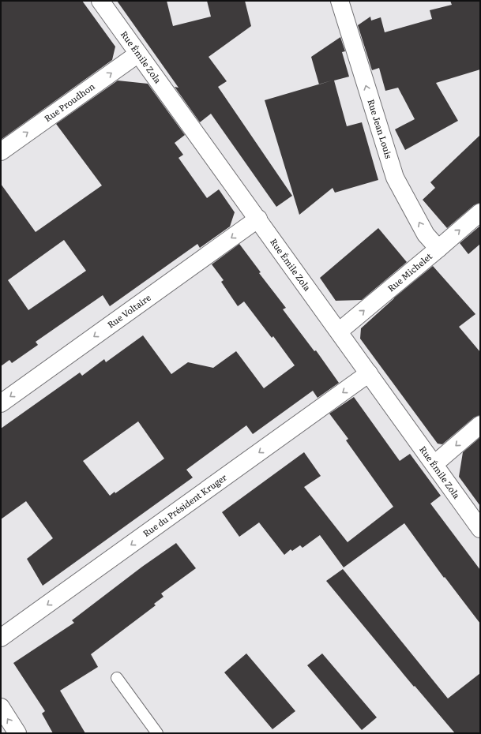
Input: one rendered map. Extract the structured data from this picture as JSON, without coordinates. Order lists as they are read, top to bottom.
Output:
{
  "streets": {
    "street": [
      "Rue Émile Zola",
      "Rue Proudhon",
      "Rue Jean Louis",
      "Rue Michelet",
      "Rue Voltaire",
      "Rue du Président Kruger"
    ]
  },
  "crossings": [
    ["Rue Émile Zola", "Rue Proudhon"],
    ["Rue Émile Zola", "Rue Michelet"],
    ["Rue Émile Zola", "Rue Voltaire"],
    ["Rue Émile Zola", "Rue du Président Kruger"],
    ["Rue Jean Louis", "Rue Michelet"]
  ],
  "one_way": [
    "Rue Proudhon",
    "Rue Jean Louis",
    "Rue Michelet",
    "Rue Voltaire",
    "Rue du Président Kruger"
  ]
}
